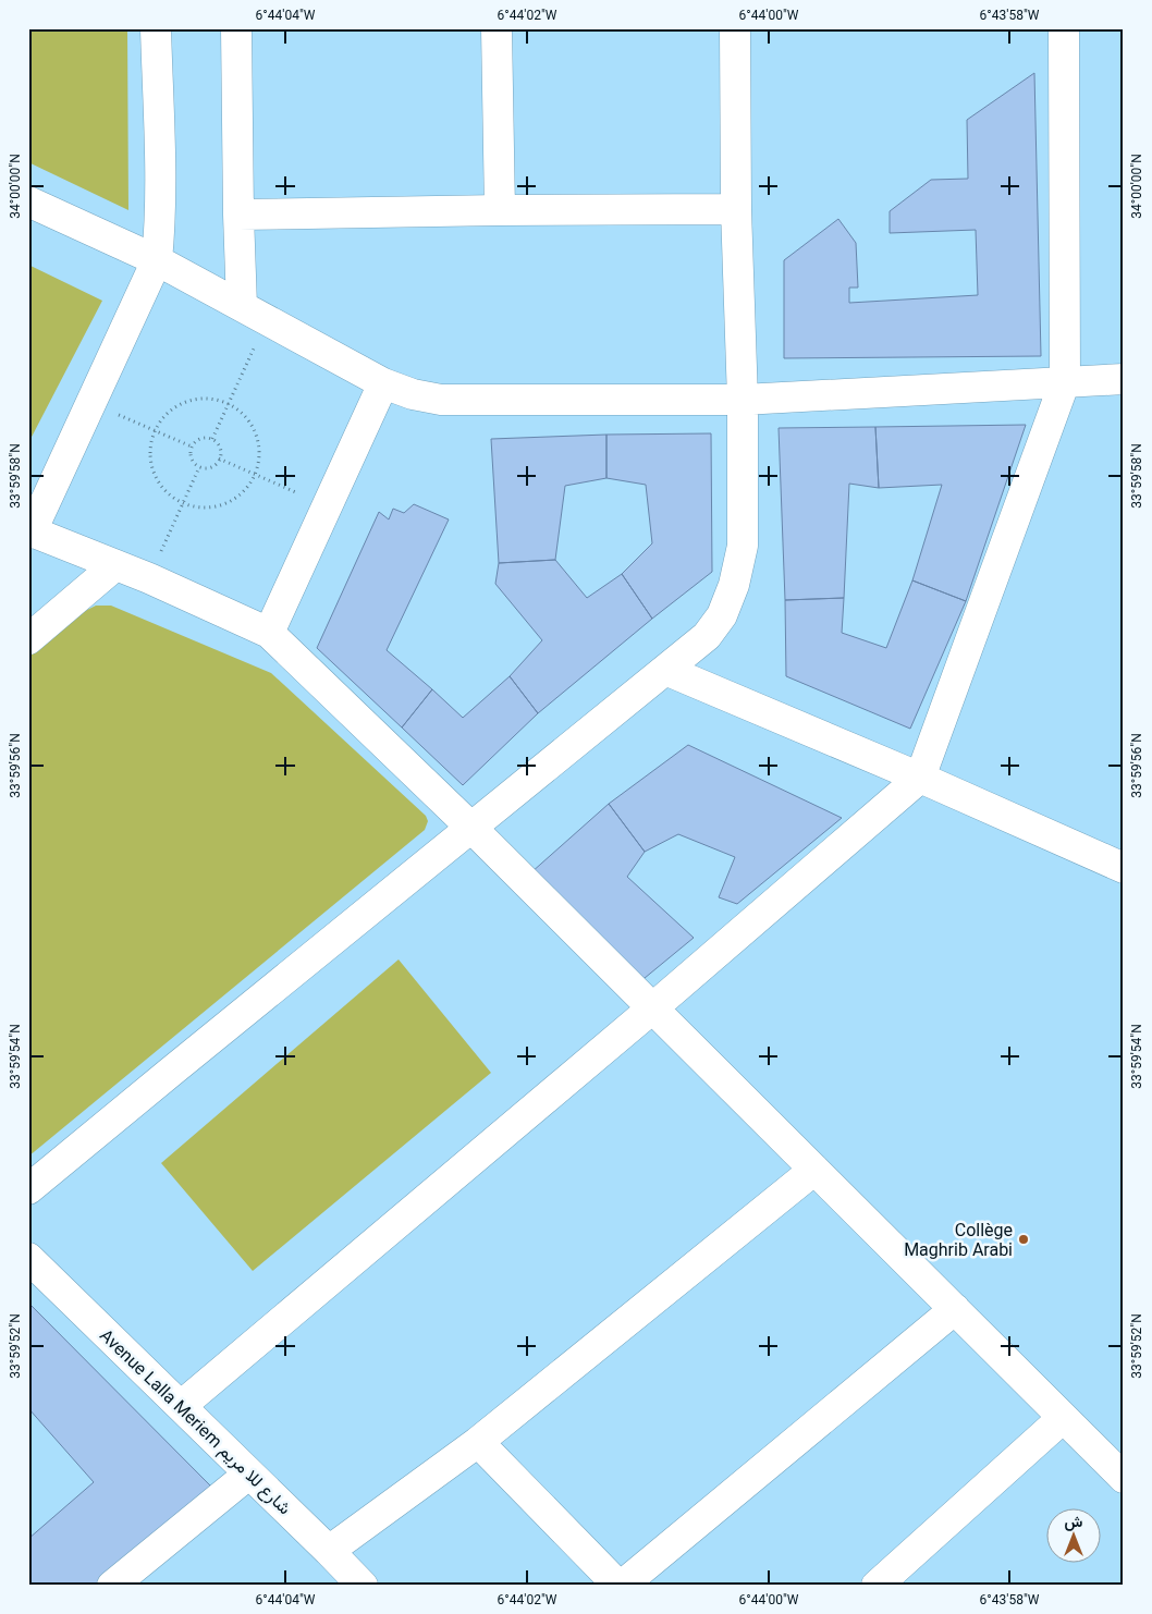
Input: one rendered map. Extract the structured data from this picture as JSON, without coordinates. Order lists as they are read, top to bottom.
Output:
{
  "streets": {
    "street": ["Avenue Lalla Meriem شارع للا مريم"]
  },
  "places": ["Collège Maghrib Arabi"],
  "north": "top",
  "coordinates": [
    "6°44'04\"W",
    "6°44'02\"W",
    "6°44'00\"W",
    "6°43'58\"W",
    "34°00'00\"N",
    "33°59'58\"N",
    "33°59'56\"N",
    "33°59'54\"N",
    "33°59'52\"N"
  ]
}
